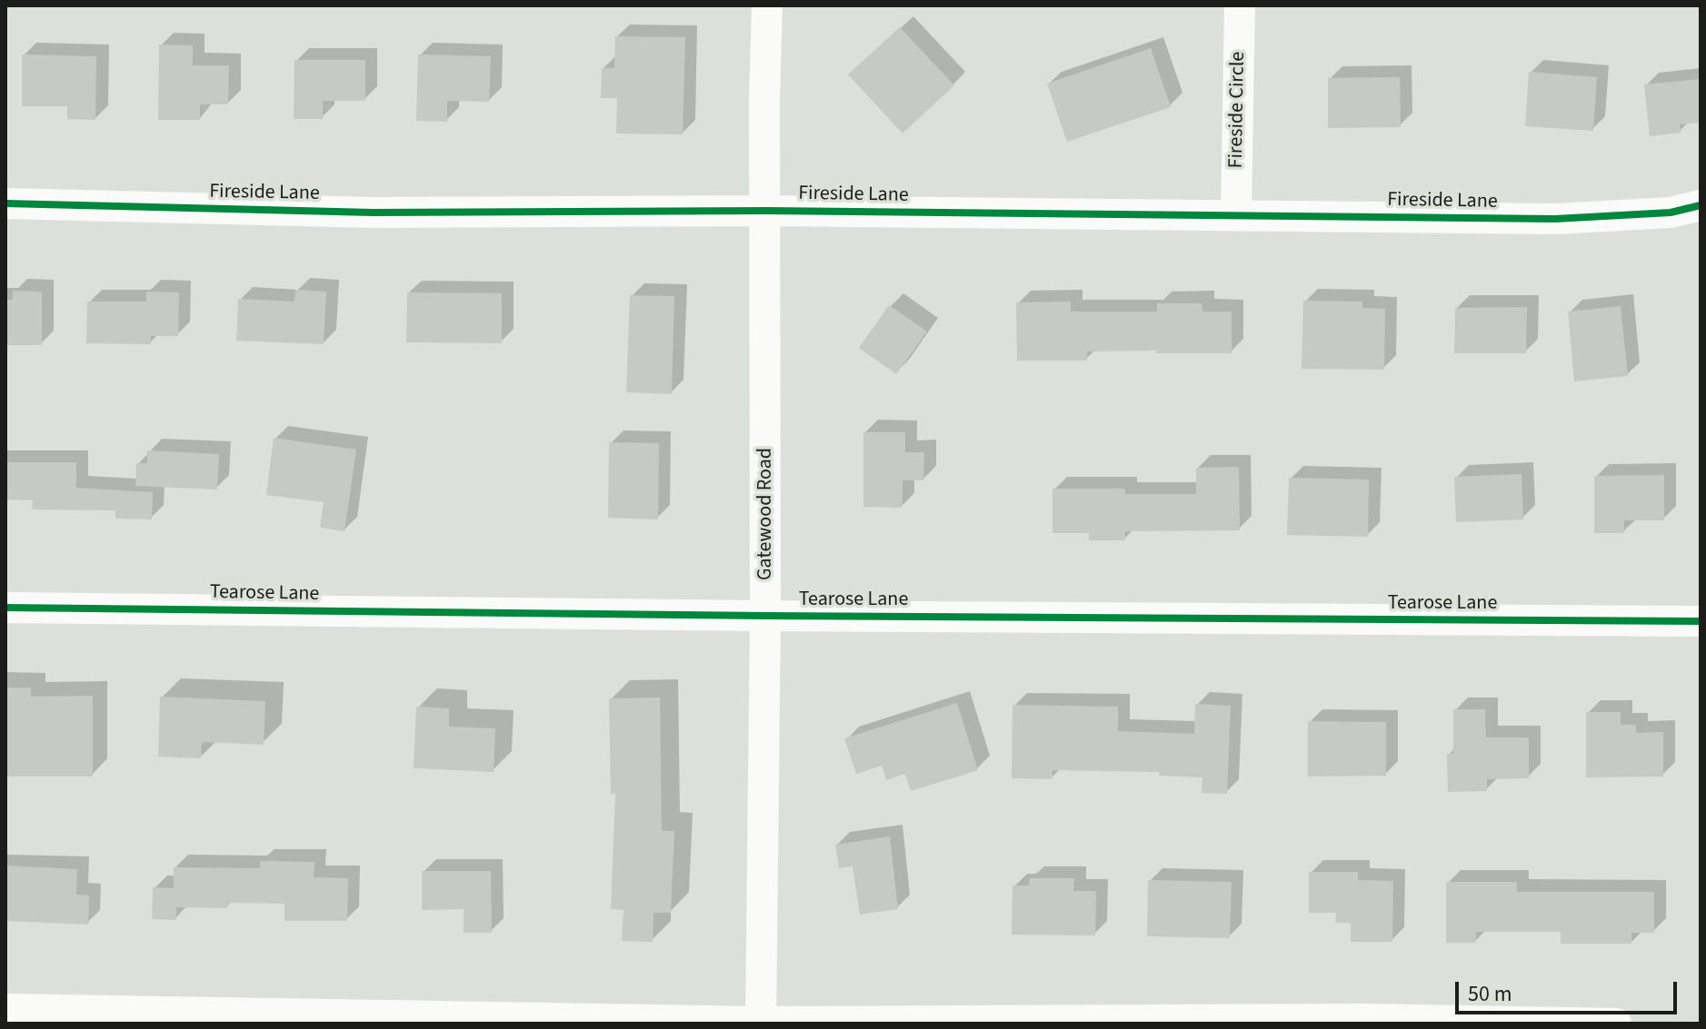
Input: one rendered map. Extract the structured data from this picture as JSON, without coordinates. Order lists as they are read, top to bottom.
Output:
{
  "streets": {
    "street": [
      "Fireside Circle",
      "Fireside Lane",
      "Gatewood Road",
      "Tearose Lane"
    ]
  },
  "crossings": [
    ["Fireside Circle", "Fireside Lane"],
    ["Fireside Lane", "Gatewood Road"],
    ["Gatewood Road", "Tearose Lane"]
  ],
  "scale_bar": "50 m"
}
